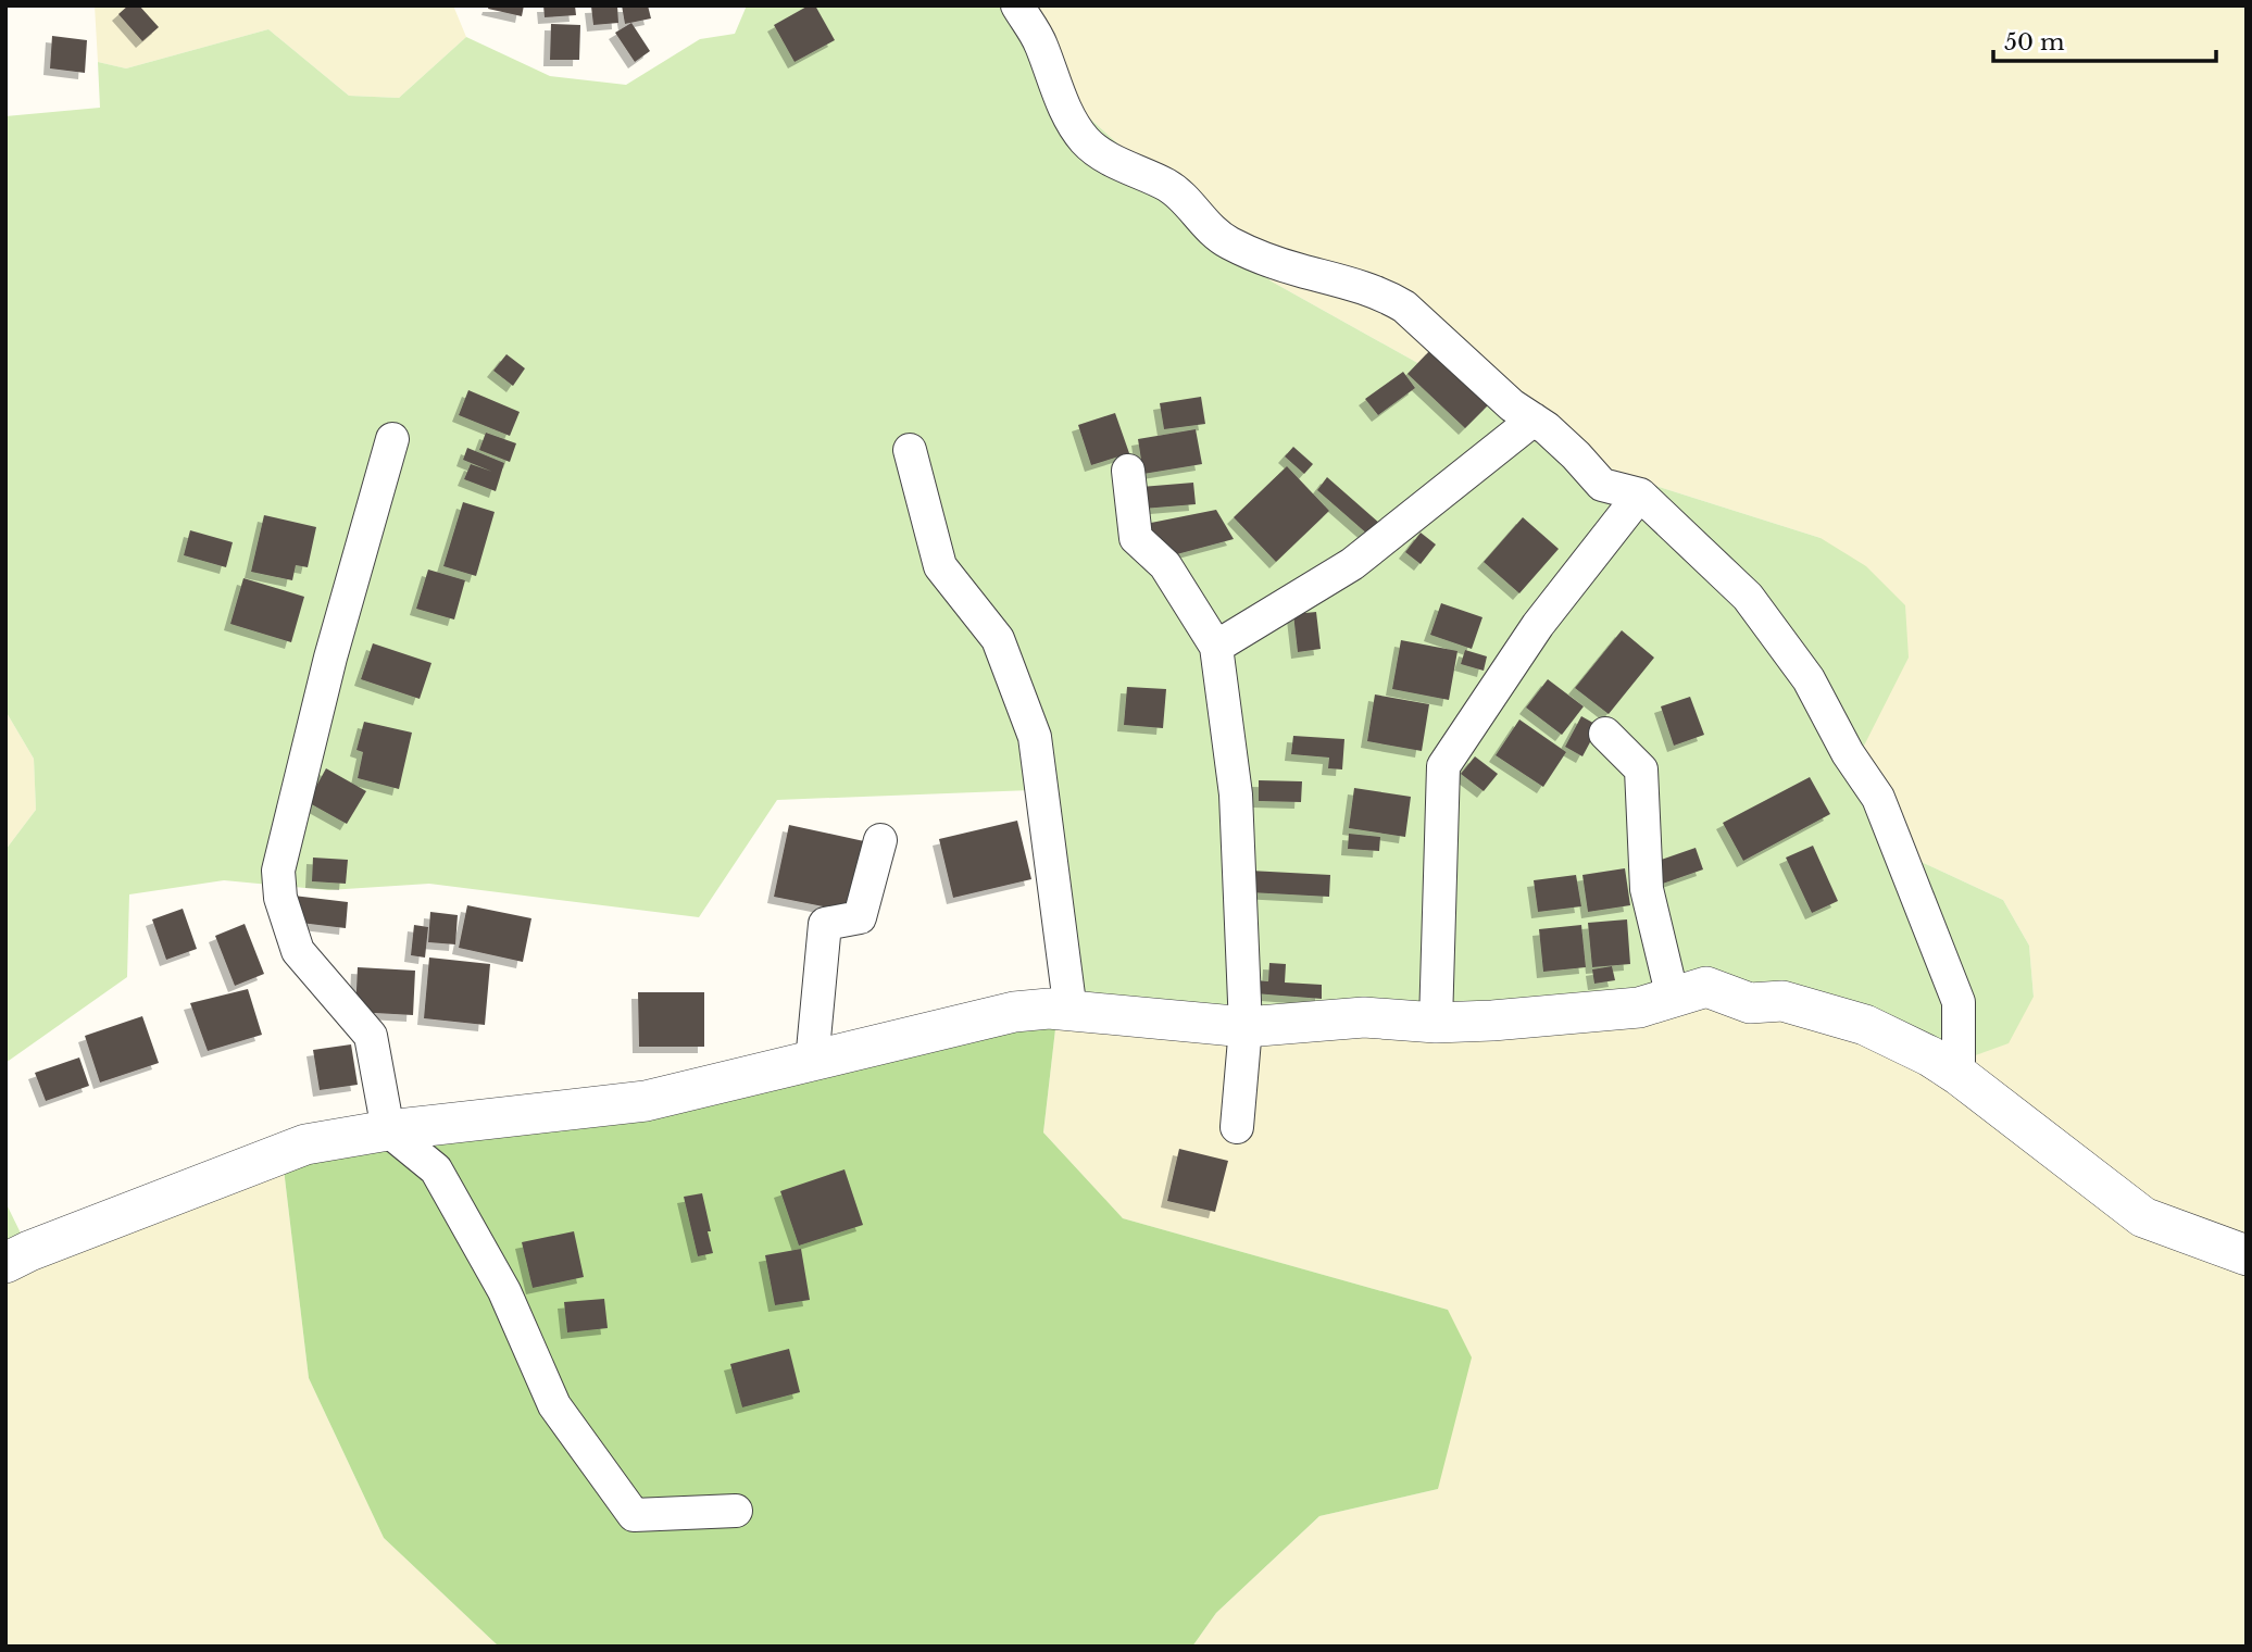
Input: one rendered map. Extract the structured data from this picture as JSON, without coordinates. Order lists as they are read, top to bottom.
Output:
{
  "scale_bar": "50 m"
}
